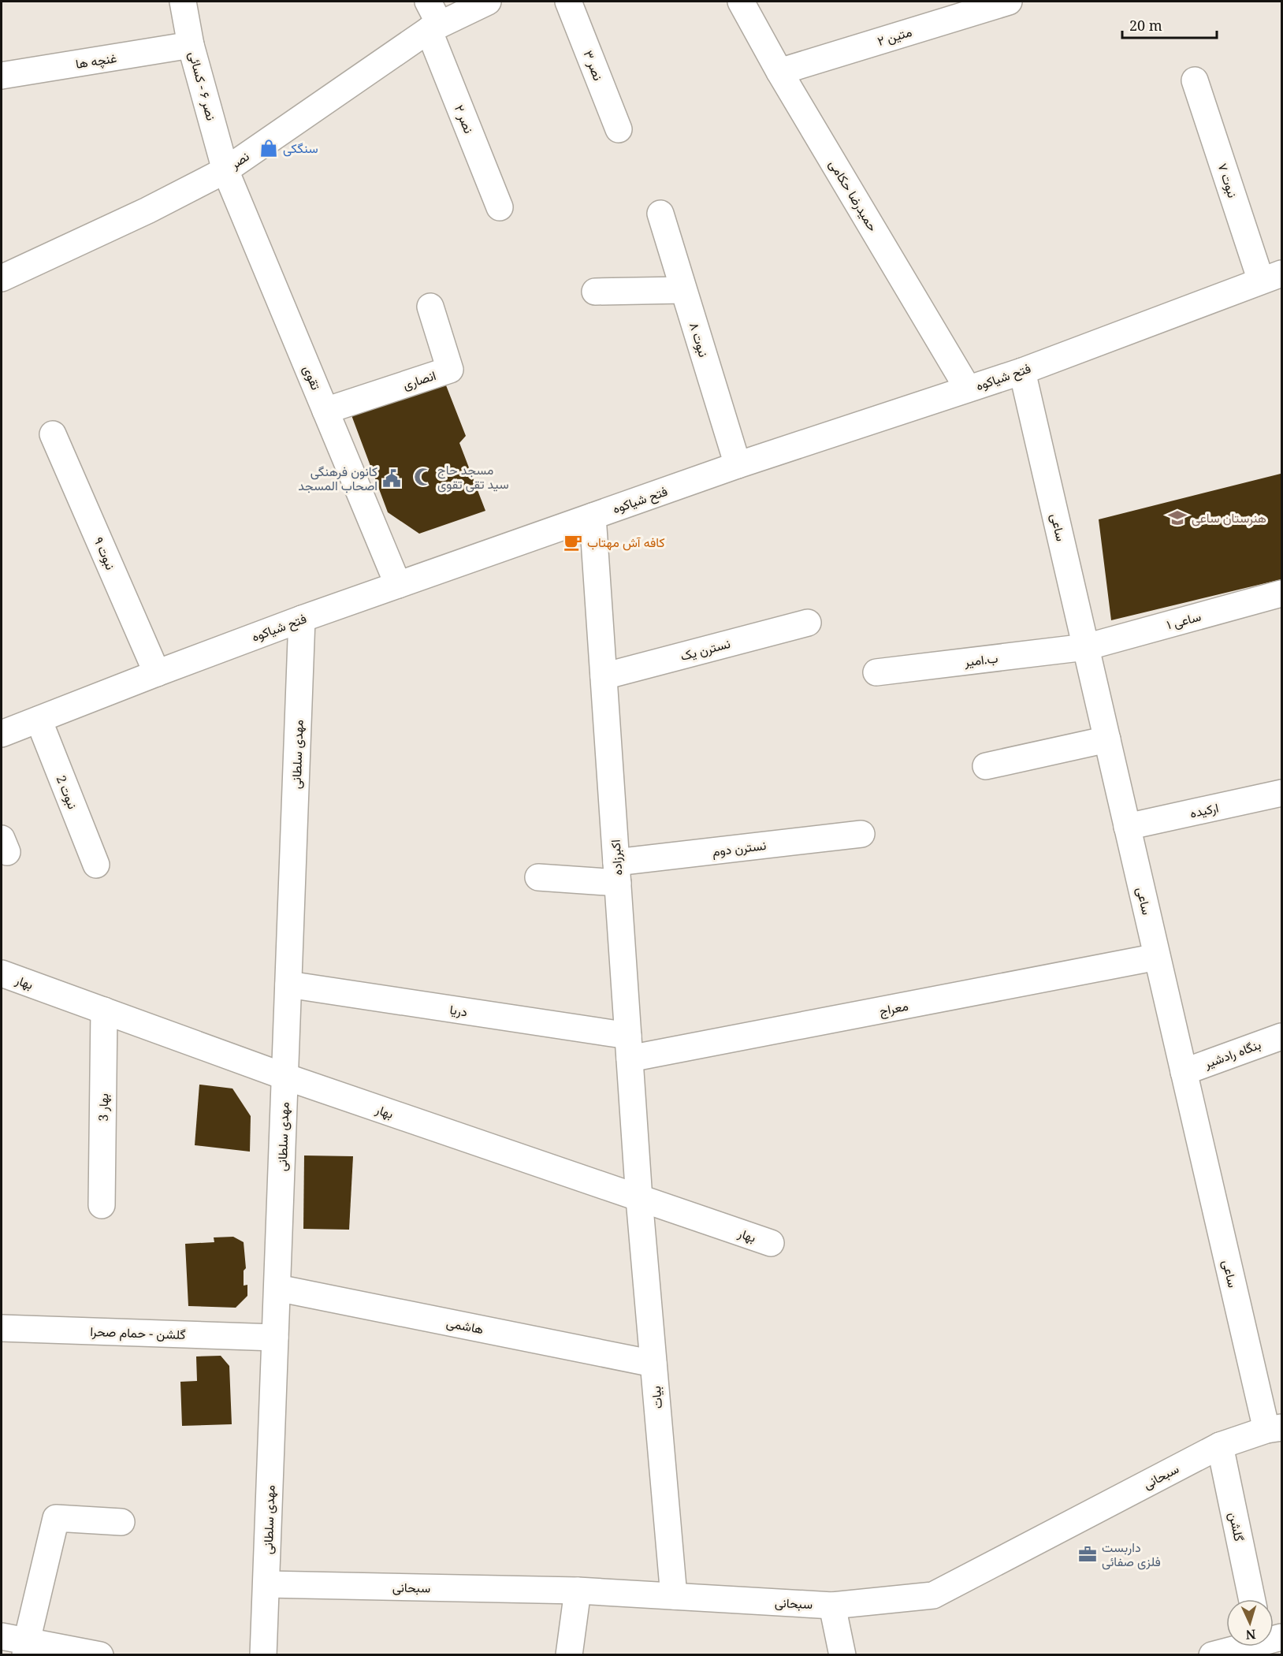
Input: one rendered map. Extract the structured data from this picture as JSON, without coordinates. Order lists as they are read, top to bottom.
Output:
{
  "streets": {
    "street": [
      "متین ۲",
      "غنچه ها",
      "نصر ۳",
      "نصر ۶ - کسائی",
      "نصر ۲",
      "نصر",
      "نبوت ۷",
      "حمیدرضا حکامی",
      "نبوت ۸",
      "فتح شیاکوه",
      "تقوی",
      "انصاری",
      "ساعی",
      "نبوت ۹",
      "ساعی ۱",
      "نسترن یک",
      "ب.امیر",
      "مهدی سلطانی",
      "نبوت 2",
      "ارکیده",
      "نسترن دوم",
      "اکبرزاده",
      "بهار",
      "معراج",
      "دریا",
      "بنگاه رادشیر",
      "بهار 3",
      "هاشمی",
      "گلشن - حمام صحرا",
      "بیات",
      "سبحانی",
      "گلشن"
    ]
  },
  "crossings": [
    ["متین ۲", "حمیدرضا حکامی"],
    ["غنچه ها", "نصر ۶ - کسائی"],
    ["نصر ۶ - کسائی", "نصر"],
    ["نصر ۶ - کسائی", "تقوی"],
    ["نصر ۲", "نصر"],
    ["نصر", "تقوی"],
    ["نبوت ۷", "فتح شیاکوه"],
    ["حمیدرضا حکامی", "فتح شیاکوه"],
    ["نبوت ۸", "فتح شیاکوه"],
    ["فتح شیاکوه", "تقوی"],
    ["فتح شیاکوه", "ساعی"],
    ["فتح شیاکوه", "نبوت ۹"],
    ["فتح شیاکوه", "مهدی سلطانی"],
    ["فتح شیاکوه", "نبوت 2"],
    ["فتح شیاکوه", "اکبرزاده"],
    ["تقوی", "انصاری"],
    ["ساعی", "ساعی ۱"],
    ["ساعی", "ب.امیر"],
    ["ساعی", "ارکیده"],
    ["ساعی", "معراج"],
    ["ساعی", "بنگاه رادشیر"],
    ["ساعی", "سبحانی"],
    ["ساعی ۱", "ب.امیر"],
    ["نسترن یک", "اکبرزاده"],
    ["مهدی سلطانی", "بهار"],
    ["مهدی سلطانی", "دریا"],
    ["مهدی سلطانی", "هاشمی"],
    ["مهدی سلطانی", "گلشن - حمام صحرا"],
    ["مهدی سلطانی", "سبحانی"],
    ["نسترن دوم", "اکبرزاده"],
    ["اکبرزاده", "بهار"],
    ["اکبرزاده", "معراج"],
    ["اکبرزاده", "دریا"],
    ["اکبرزاده", "بیات"],
    ["بهار", "بهار 3"],
    ["بهار", "بیات"],
    ["معراج", "دریا"],
    ["هاشمی", "بیات"],
    ["بیات", "سبحانی"],
    ["سبحانی", "گلشن"]
  ],
  "places": {
    "shop": ["سنگکی"],
    "mosque": ["مسجد حاج سید تقی تقوی"],
    "public building": ["کانون فرهنگی اصحاب المسجد"],
    "school or university": ["هنرستان ساعی"],
    "cafe": ["کافه آش مهتاب"],
    "office": ["داربست فلزی صفائی"]
  },
  "scale_bar": "20 m",
  "north": "bottom"
}
